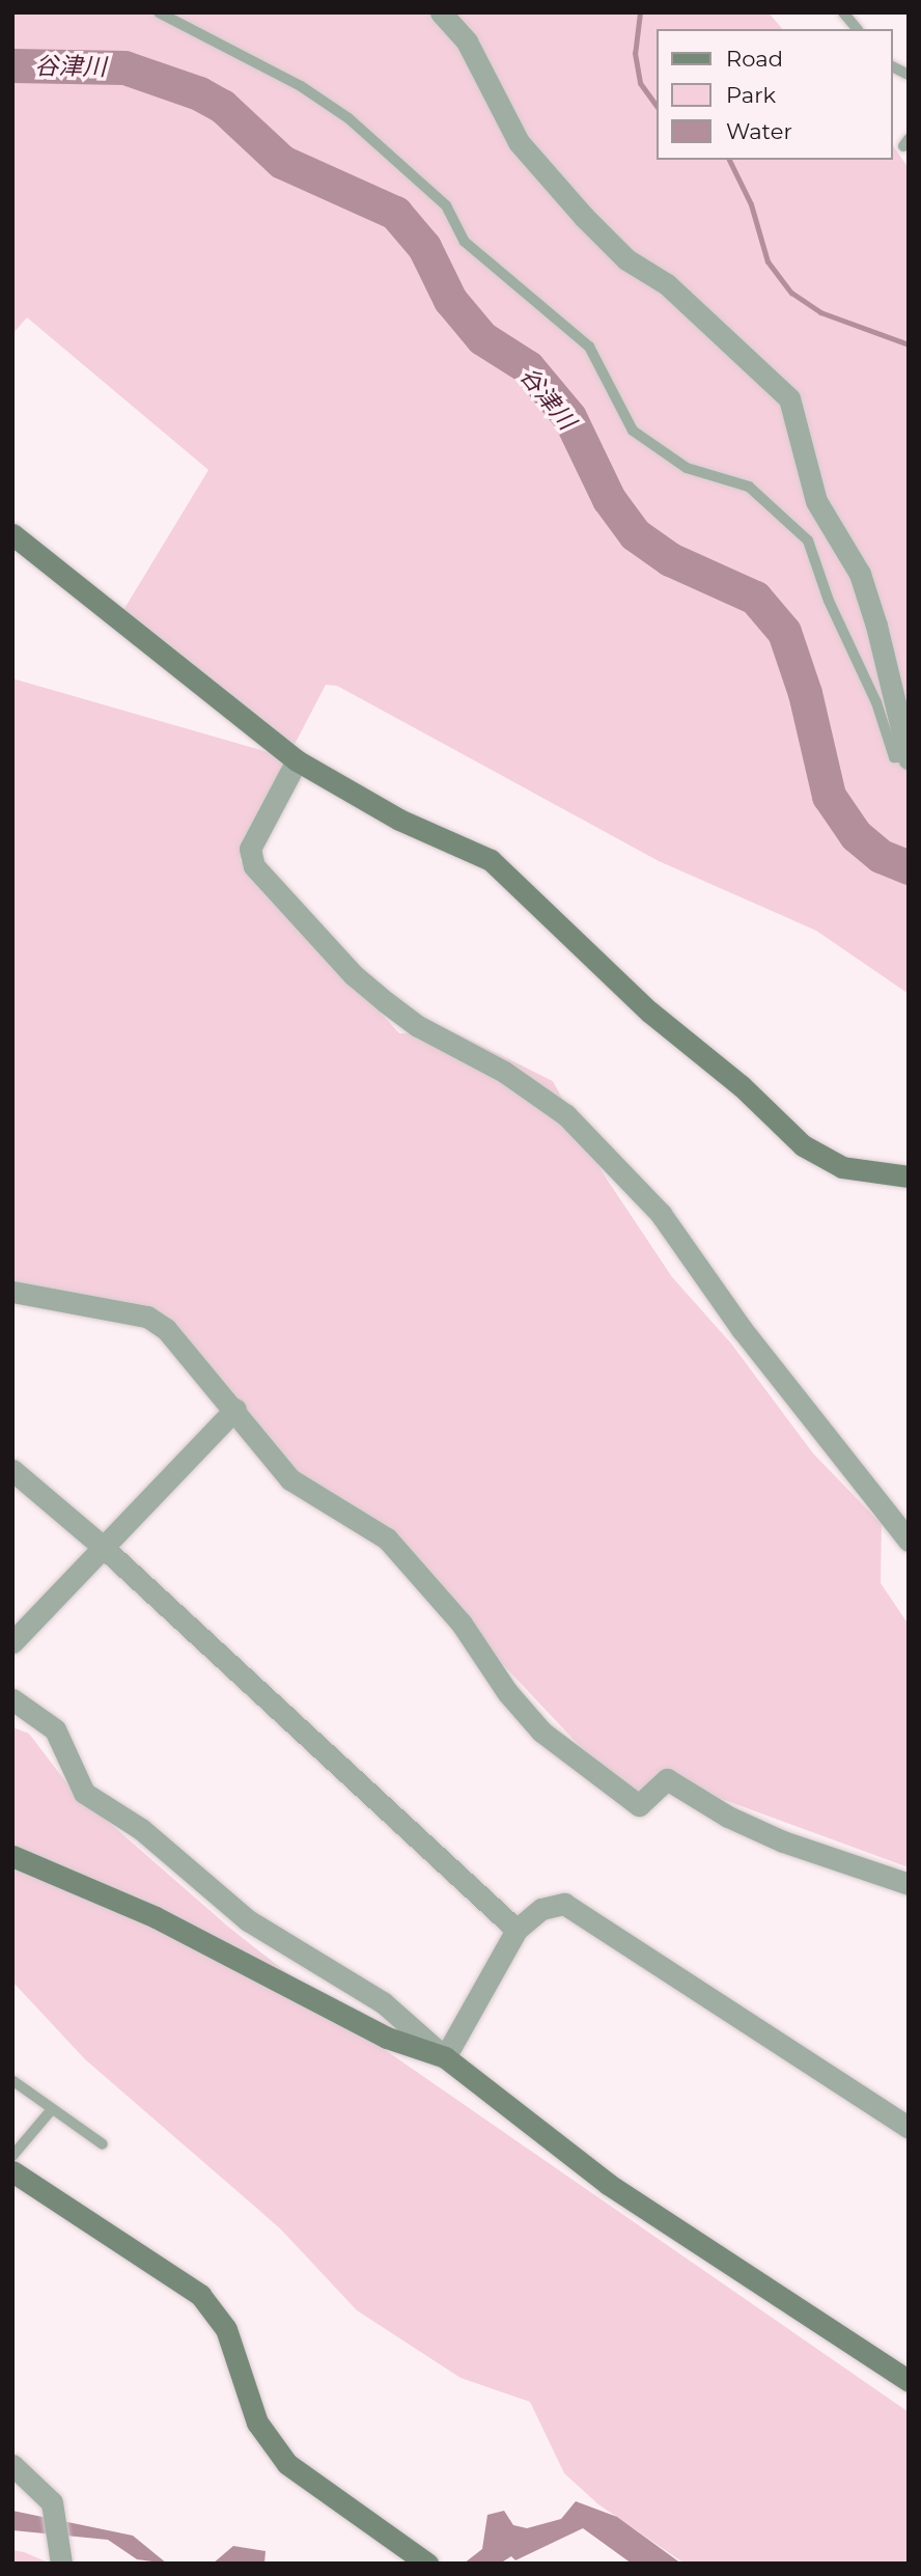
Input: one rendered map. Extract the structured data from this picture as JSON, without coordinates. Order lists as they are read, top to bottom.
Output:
{
  "water": ["谷津川"],
  "legend": ["Road", "Park", "Water"]
}
